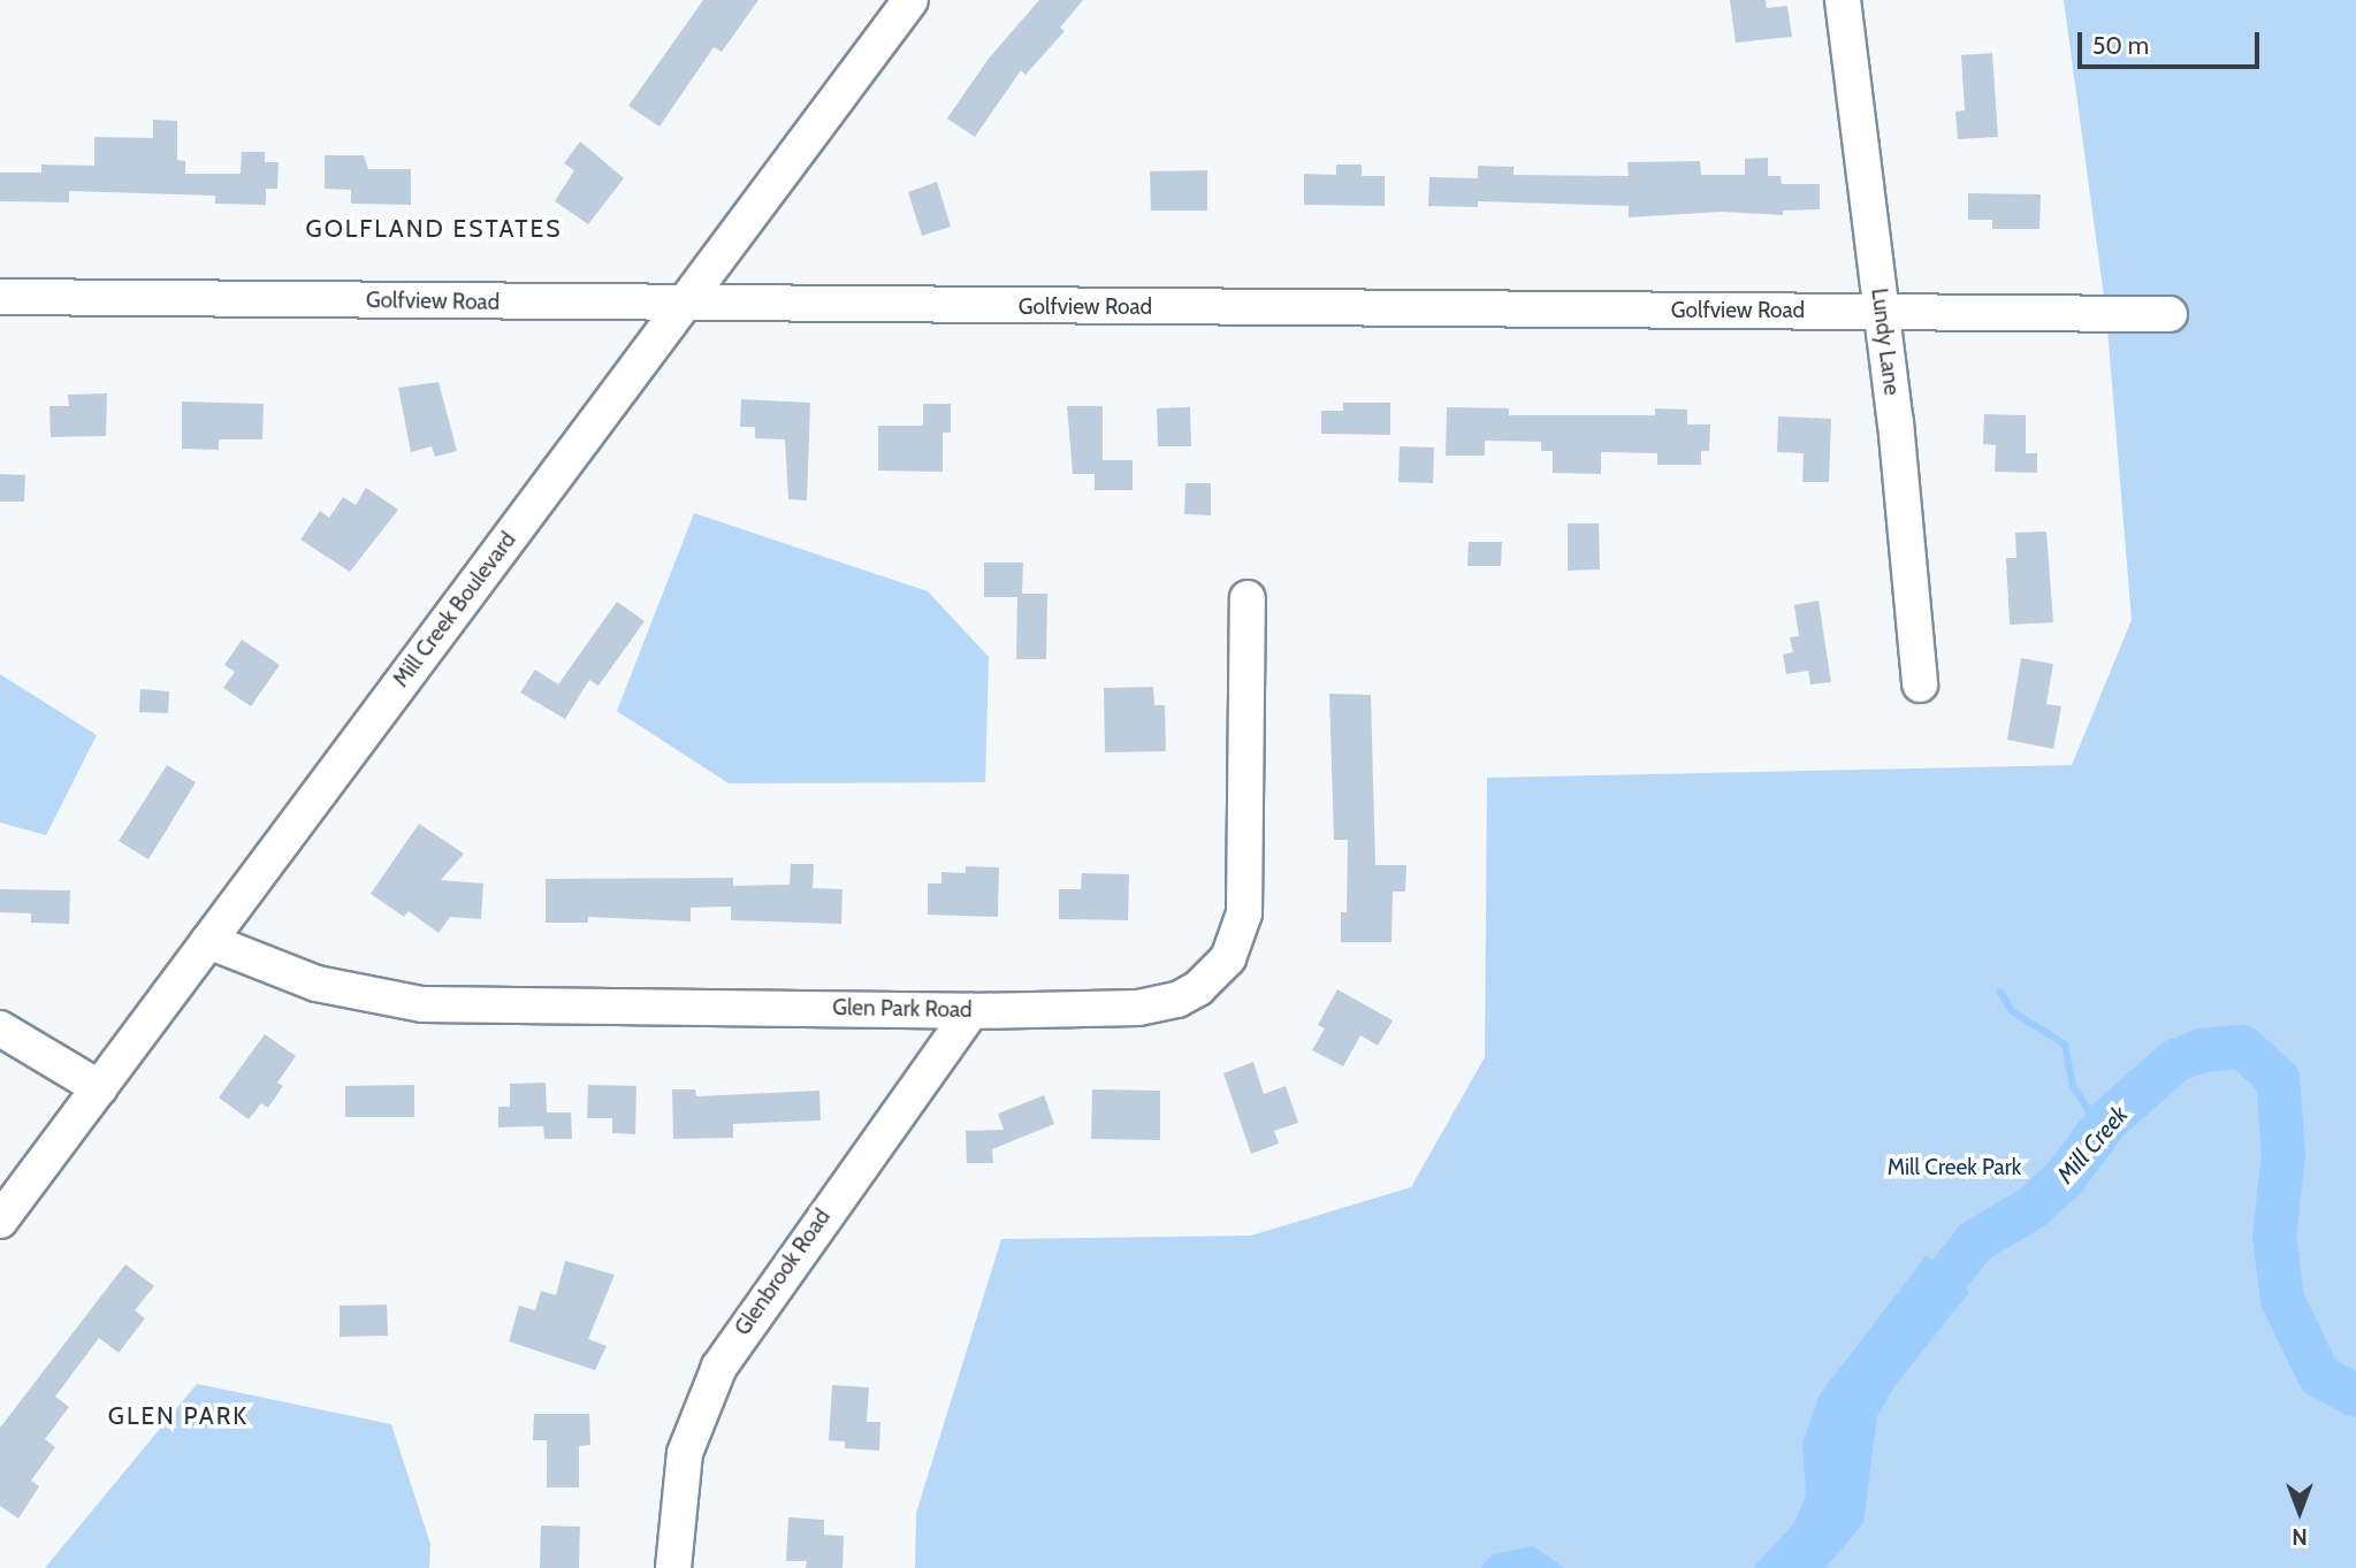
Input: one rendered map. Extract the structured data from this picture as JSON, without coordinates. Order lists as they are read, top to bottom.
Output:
{
  "streets": {
    "street": [
      "Golfview Road",
      "Lundy Lane",
      "Mill Creek Boulevard",
      "Glen Park Road",
      "Glenbrook Road"
    ]
  },
  "crossings": [
    ["Golfview Road", "Lundy Lane"],
    ["Golfview Road", "Mill Creek Boulevard"],
    ["Mill Creek Boulevard", "Glen Park Road"],
    ["Glen Park Road", "Glenbrook Road"]
  ],
  "districts": ["GOLFLAND ESTATES", "GLEN PARK"],
  "water": ["Mill Creek"],
  "parks": ["Mill Creek Park"],
  "scale_bar": "50 m",
  "north": "bottom"
}
